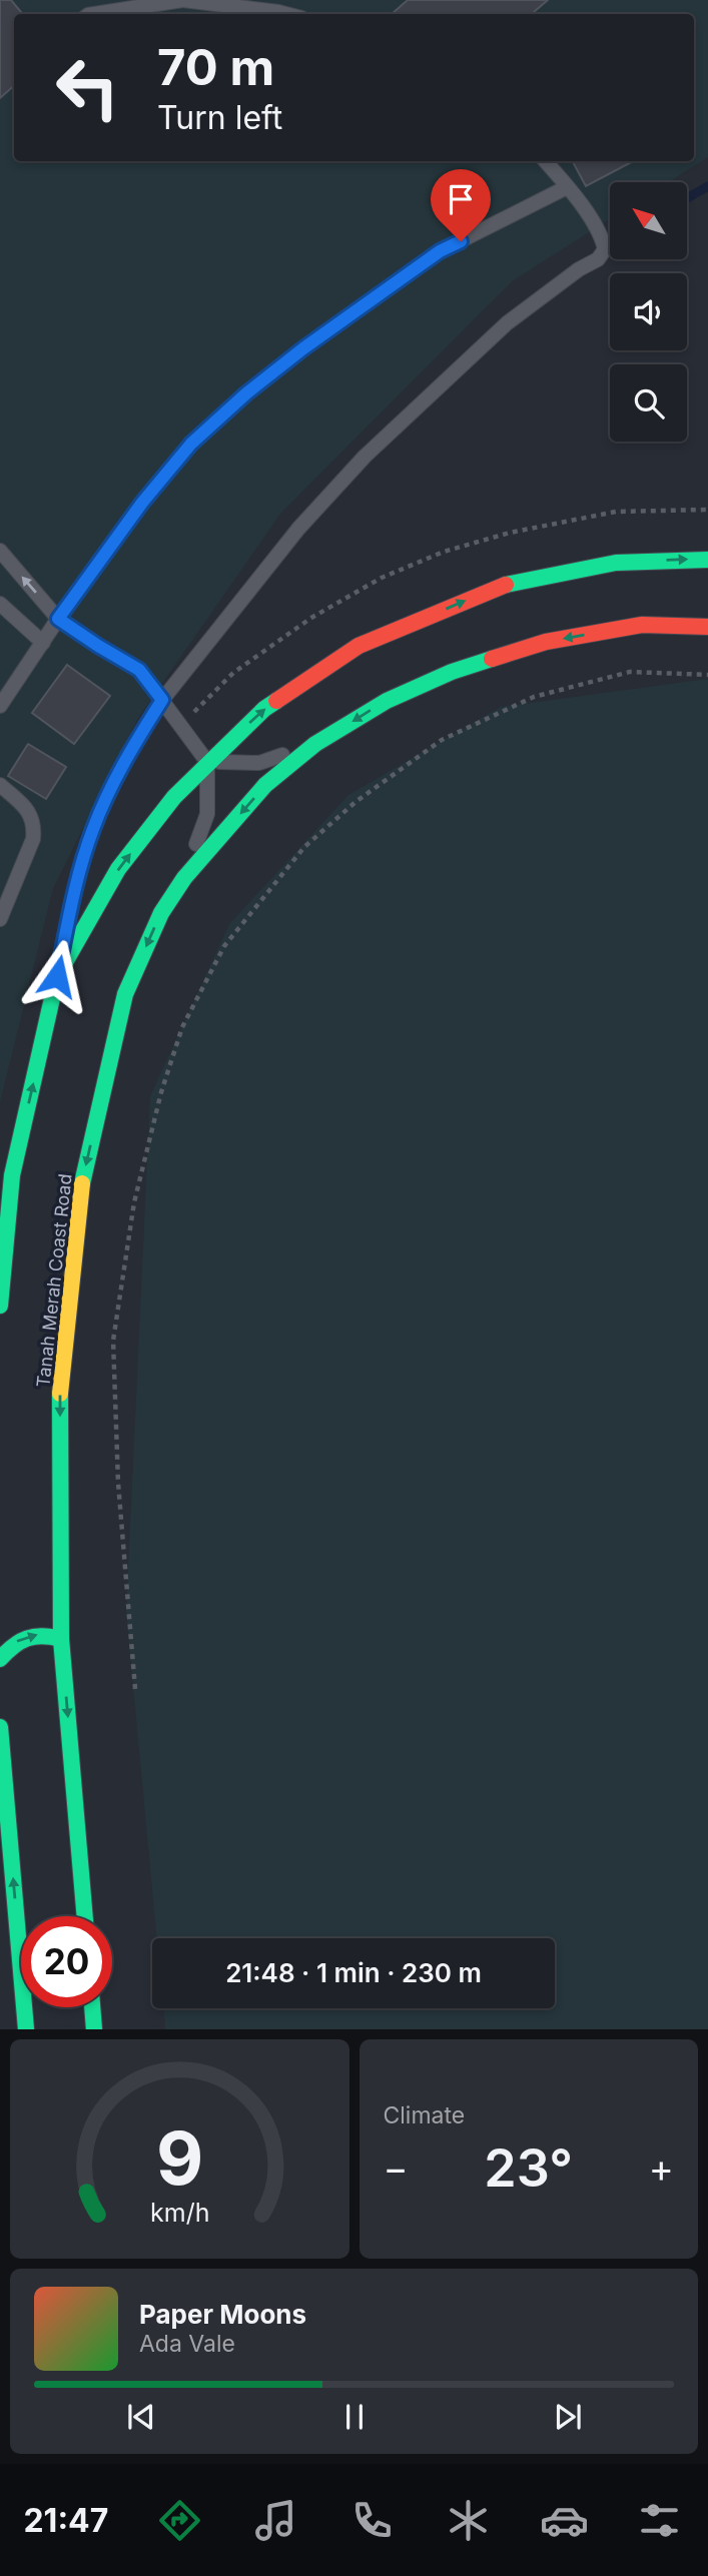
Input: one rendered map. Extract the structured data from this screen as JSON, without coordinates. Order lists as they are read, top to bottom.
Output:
{
  "streets": {
    "main road": ["Tanah Merah Coast Road"]
  },
  "north": "top left",
  "page": {
    "turn": ["70 m", "Turn left"],
    "limit": "20",
    "trip": "21:48 · 1 min · 230 m",
    "tile": "Climate",
    "heat": ["−", "23°", "+"],
    "song": ["Paper Moons", "Ada Vale"],
    "tabs": "21:47",
    "gauge": ["9", "km/h"]
  }
}
